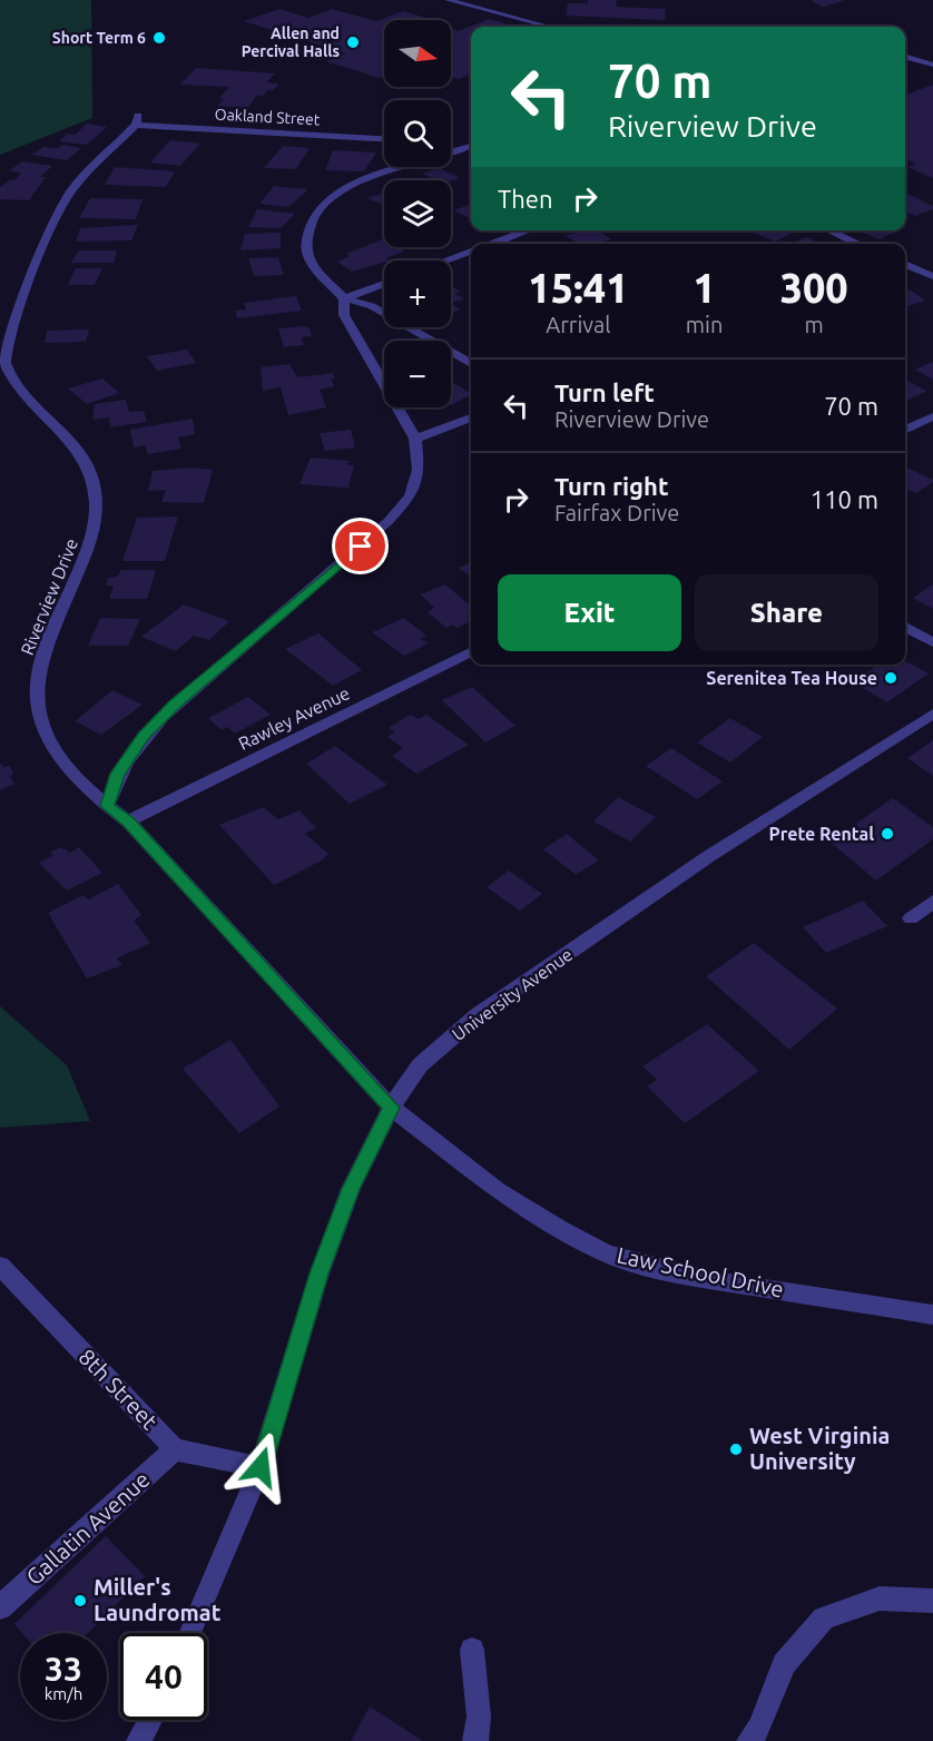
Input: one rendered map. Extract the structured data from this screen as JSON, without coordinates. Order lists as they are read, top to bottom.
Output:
{
  "streets": {
    "street": [
      "Oakland Street",
      "Riverview Drive",
      "Rawley Avenue",
      "University Avenue",
      "Law School Drive",
      "8th Street",
      "Gallatin Avenue"
    ]
  },
  "crossings": [
    ["Oakland Street", "Riverview Drive"],
    ["Riverview Drive", "Rawley Avenue"],
    ["Riverview Drive", "University Avenue"],
    ["Riverview Drive", "Law School Drive"],
    ["University Avenue", "Law School Drive"],
    ["8th Street", "Gallatin Avenue"]
  ],
  "places": [
    "Short Term 6",
    "Allen and Percival Halls",
    "Serenitea Tea House",
    "Prete Rental",
    "West Virginia University",
    "Miller's Laundromat"
  ],
  "north": "right",
  "page": {
    "map_buttons": ["+", "−"],
    "turn": ["70 m", "Riverview Drive"],
    "then": "Then",
    "eta": [
      "15:41",
      "Arrival",
      "1",
      "min",
      "300",
      "m"
    ],
    "list": [
      {
        "name": "Turn left",
        "note": "Riverview Drive",
        "value": "70 m"
      },
      {
        "name": "Turn right",
        "note": "Fairfax Drive",
        "value": "110 m"
      }
    ],
    "buttons": ["Exit", "Share"],
    "speed": "33 km/h",
    "limit": "40"
  }
}
